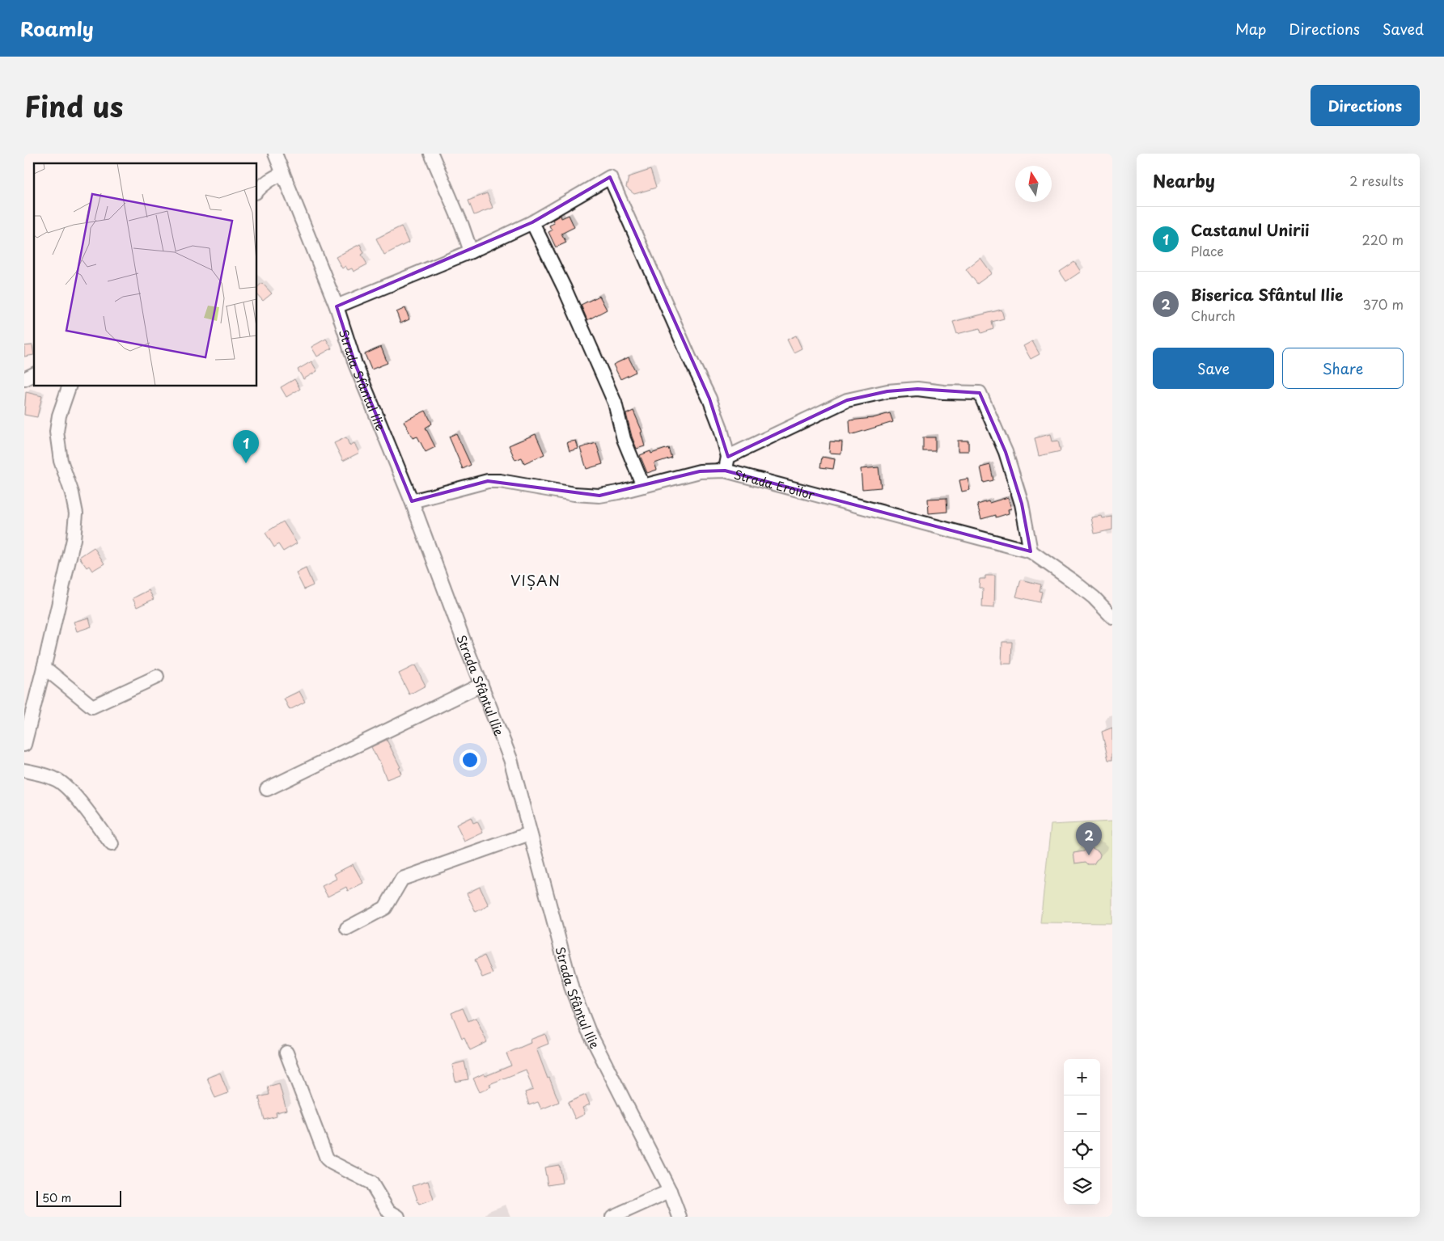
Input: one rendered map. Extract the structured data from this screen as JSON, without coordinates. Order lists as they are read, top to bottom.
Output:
{
  "streets": {
    "street": ["Strada Sfântul Ilie", "Strada Eroilor"]
  },
  "crossings": [
    ["Strada Sfântul Ilie", "Strada Eroilor"]
  ],
  "districts": ["VIȘAN"],
  "scale_bar": "50 m",
  "north": "top",
  "page": {
    "header": "Roamly",
    "nav": ["Map", "Directions", "Saved"],
    "title": "Find us",
    "buttons": [
      "Directions",
      ["Save", "Share"]
    ],
    "heading": ["Nearby", "2 results"],
    "list": [
      {
        "mark": "1",
        "name": "Castanul Unirii",
        "note": "Place",
        "value": "220 m"
      },
      {
        "mark": "2",
        "name": "Biserica Sfântul Ilie",
        "note": "Church",
        "value": "370 m"
      }
    ],
    "pins": ["1", "2"],
    "map_buttons": ["+", "−"],
    "scale": "50 m"
  }
}
